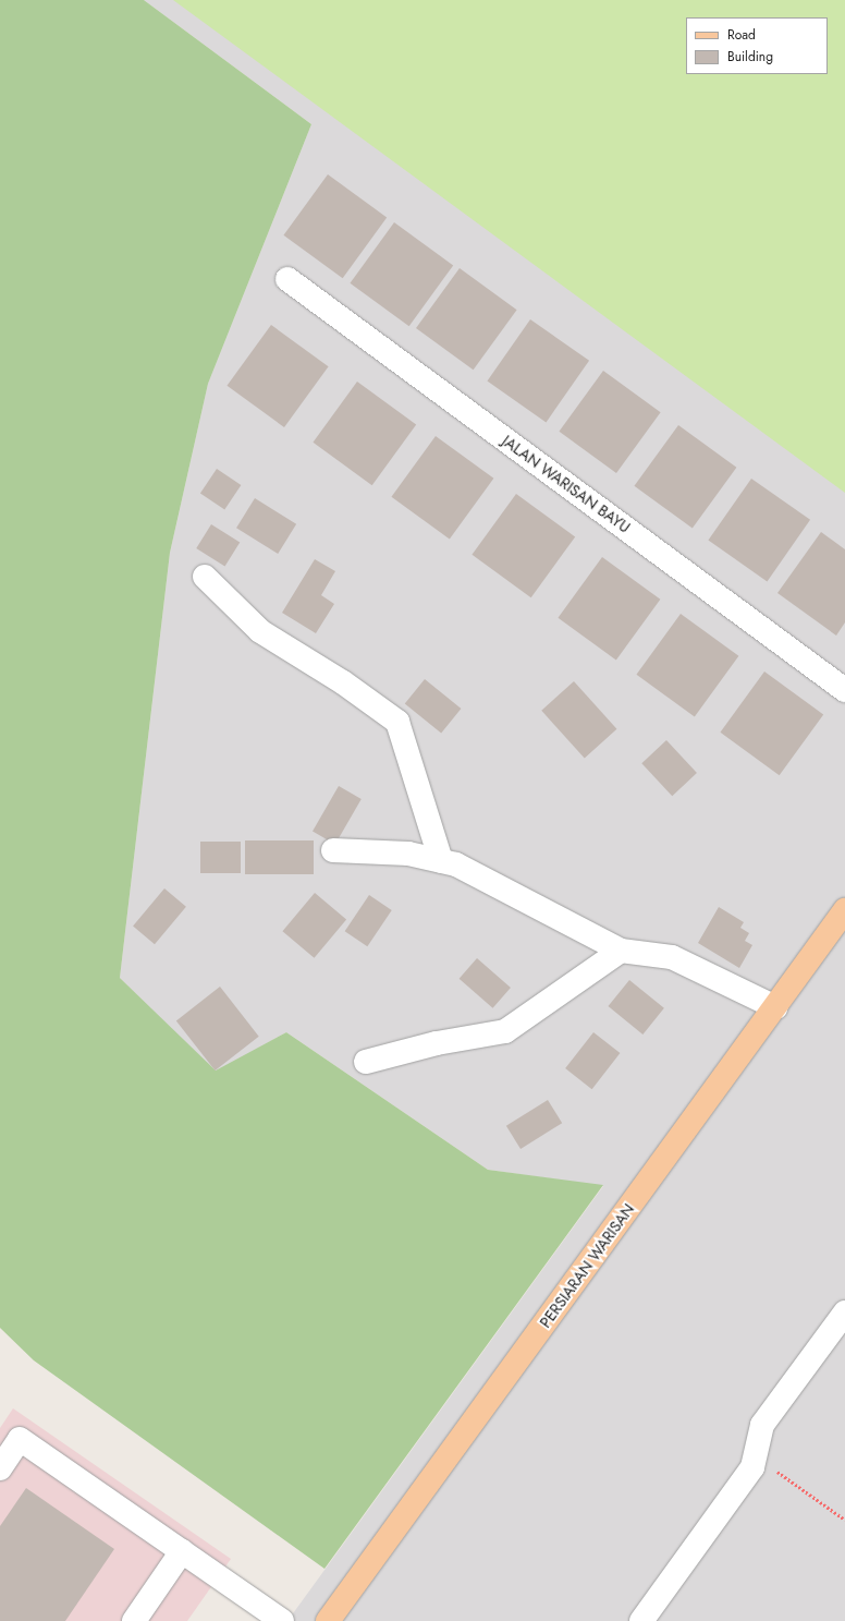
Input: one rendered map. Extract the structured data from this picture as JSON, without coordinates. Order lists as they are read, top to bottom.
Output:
{
  "streets": {
    "main road": ["PERSIARAN WARISAN"],
    "street": ["JALAN WARISAN BAYU"]
  },
  "legend": ["Road", "Building"]
}
